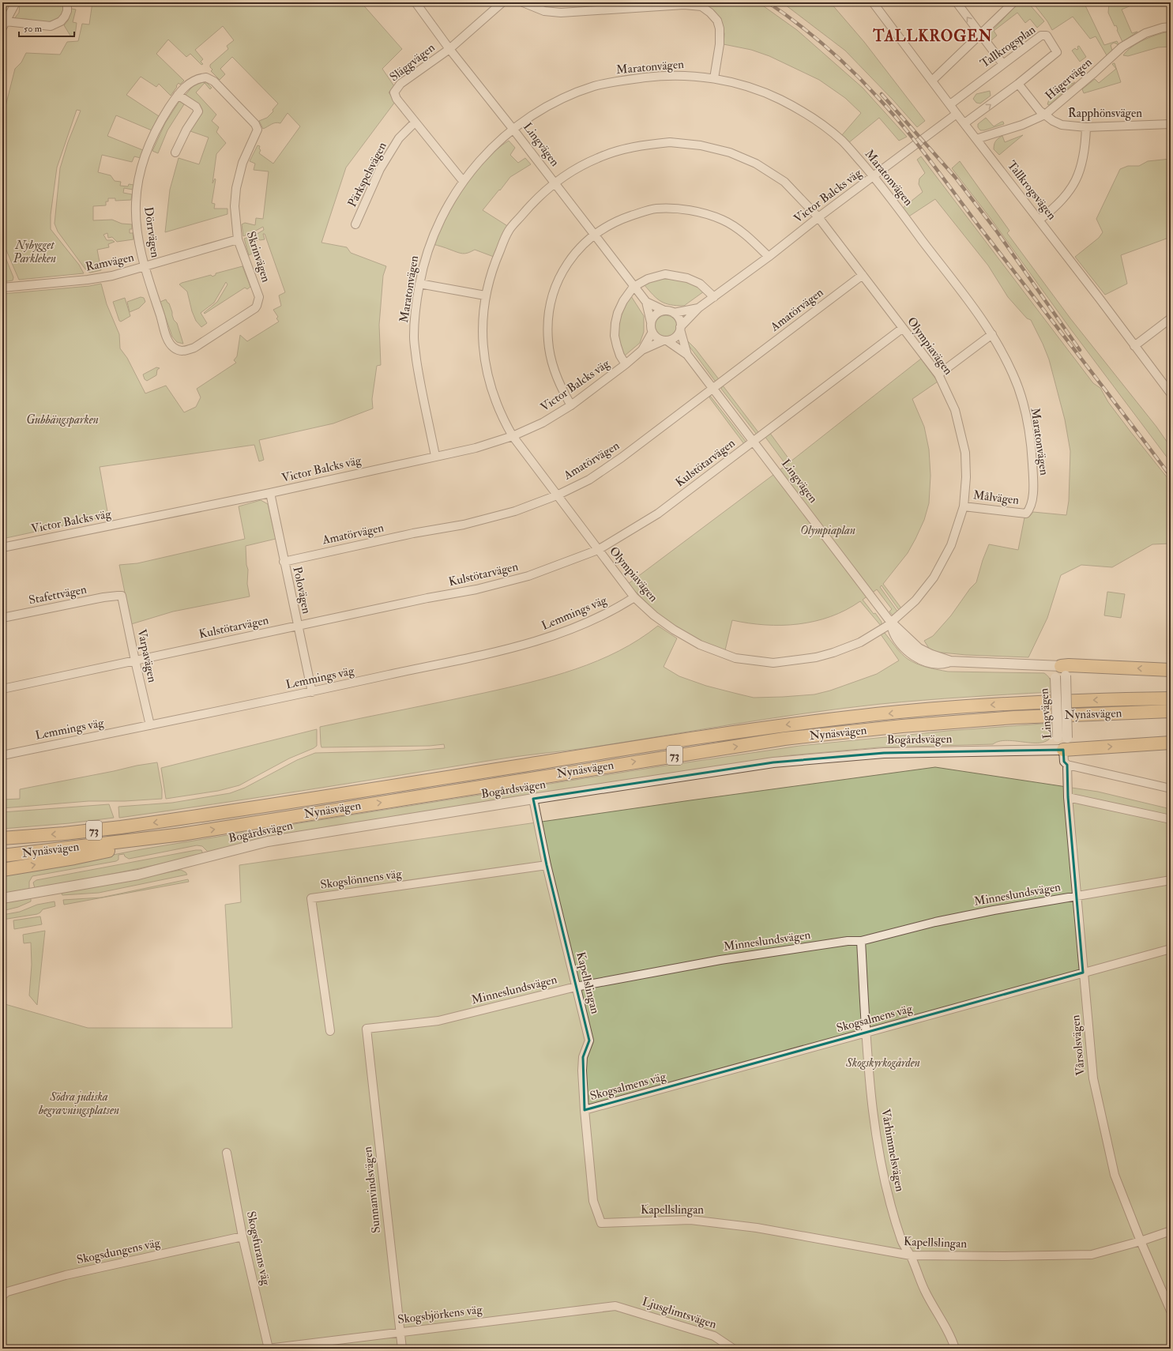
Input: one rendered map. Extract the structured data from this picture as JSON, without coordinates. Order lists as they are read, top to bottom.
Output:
{
  "streets": {
    "highway": ["Nynäsvägen", "73"],
    "street": [
      "Tallkrogsplan",
      "Släggvägen",
      "Maratonvägen",
      "Hägervägen",
      "Rapphönsvägen",
      "Lingvägen",
      "Pärkspelsvägen",
      "Tallkrogsvägen",
      "Victor Balcks väg",
      "Dörrvägen",
      "Skrinvägen",
      "Ramvägen",
      "Amatörvägen",
      "Olympiavägen",
      "Kulstötarvägen",
      "Målvägen",
      "Polovägen",
      "Stafettvägen",
      "Lemmings väg",
      "Varpavägen",
      "Bogårdsvägen",
      "Skogslönnens väg",
      "Minneslundsvägen",
      "Kapellslingan",
      "Skogsalmens väg",
      "Vårsolsvägen",
      "Vårhimmelsvägen",
      "Sunnanvindsvägen",
      "Skogsfurans väg",
      "Skogsdungens väg",
      "Ljusglimtsvägen",
      "Skogsbjörkens väg"
    ]
  },
  "crossings": [
    ["Tallkrogsplan", "Rapphönsvägen"],
    ["Tallkrogsplan", "Tallkrogsvägen"],
    ["Släggvägen", "Maratonvägen"],
    ["Släggvägen", "Lingvägen"],
    ["Släggvägen", "Pärkspelsvägen"],
    ["Maratonvägen", "Lingvägen"],
    ["Maratonvägen", "Victor Balcks väg"],
    ["Maratonvägen", "Målvägen"],
    ["Hägervägen", "Rapphönsvägen"],
    ["Hägervägen", "Tallkrogsvägen"],
    ["Lingvägen", "Victor Balcks väg"],
    ["Lingvägen", "Amatörvägen"],
    ["Lingvägen", "Olympiavägen"],
    ["Lingvägen", "Kulstötarvägen"],
    ["Lingvägen", "Bogårdsvägen"],
    ["Tallkrogsvägen", "Victor Balcks väg"],
    ["Victor Balcks väg", "Olympiavägen"],
    ["Victor Balcks väg", "Polovägen"],
    ["Dörrvägen", "Skrinvägen"],
    ["Dörrvägen", "Ramvägen"],
    ["Skrinvägen", "Ramvägen"],
    ["Amatörvägen", "Olympiavägen"],
    ["Amatörvägen", "Polovägen"],
    ["Olympiavägen", "Kulstötarvägen"],
    ["Olympiavägen", "Målvägen"],
    ["Olympiavägen", "Lemmings väg"],
    ["Kulstötarvägen", "Polovägen"],
    ["Kulstötarvägen", "Varpavägen"],
    ["Polovägen", "Lemmings väg"],
    ["Stafettvägen", "Varpavägen"],
    ["Lemmings väg", "Varpavägen"],
    ["Bogårdsvägen", "Kapellslingan"],
    ["Skogslönnens väg", "Kapellslingan"],
    ["Minneslundsvägen", "Kapellslingan"],
    ["Minneslundsvägen", "Vårsolsvägen"],
    ["Minneslundsvägen", "Vårhimmelsvägen"],
    ["Minneslundsvägen", "Sunnanvindsvägen"],
    ["Kapellslingan", "Skogsalmens väg"],
    ["Kapellslingan", "Vårsolsvägen"],
    ["Kapellslingan", "Vårhimmelsvägen"],
    ["Skogsalmens väg", "Vårsolsvägen"],
    ["Skogsalmens väg", "Vårhimmelsvägen"],
    ["Sunnanvindsvägen", "Skogsbjörkens väg"],
    ["Skogsfurans väg", "Skogsdungens väg"],
    ["Skogsfurans väg", "Skogsbjörkens väg"],
    ["Ljusglimtsvägen", "Skogsbjörkens väg"]
  ],
  "districts": ["TALLKROGEN"],
  "parks": [
    "Nybygget Parkleken",
    "Gubbängsparken",
    "Olympiaplan",
    "Skogskyrkogården",
    "Södra judiska begravningsplatsen"
  ],
  "scale_bar": "50 m"
}
